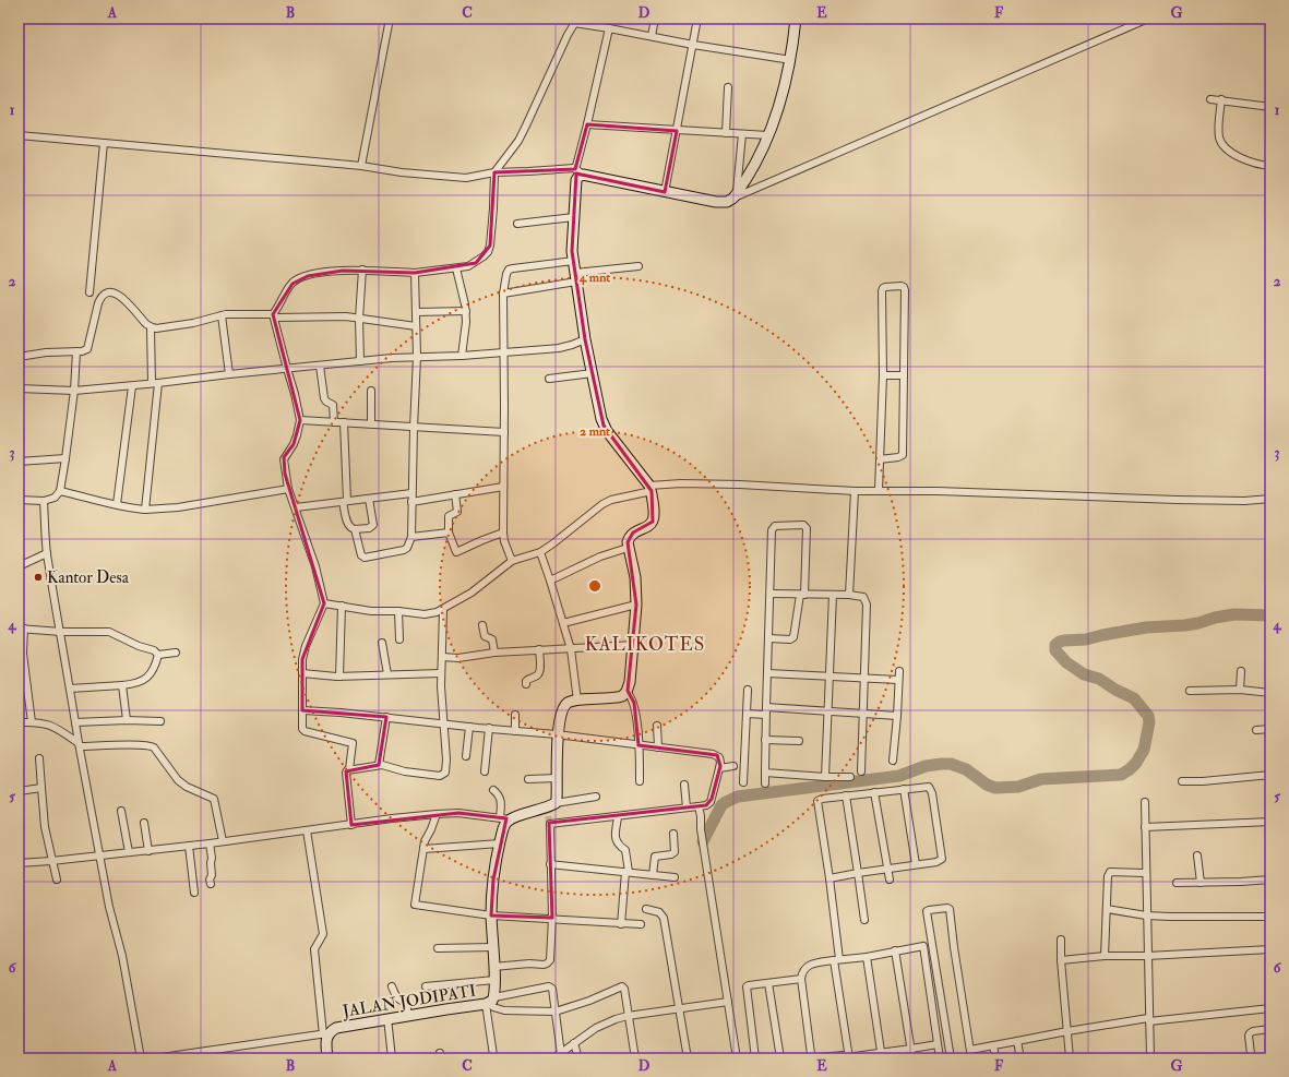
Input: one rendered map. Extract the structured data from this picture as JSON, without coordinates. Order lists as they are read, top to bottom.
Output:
{
  "streets": {
    "street": ["JALAN JODIPATI"]
  },
  "districts": ["KALIKOTES"],
  "places": ["Kantor Desa"],
  "grid": {
    "columns": [
      "A",
      "B",
      "C",
      "D",
      "E",
      "F",
      "G"
    ],
    "rows": [
      "1",
      "2",
      "3",
      "4",
      "5",
      "6"
    ]
  },
  "rings": ["4 mnt", "2 mnt"]
}
